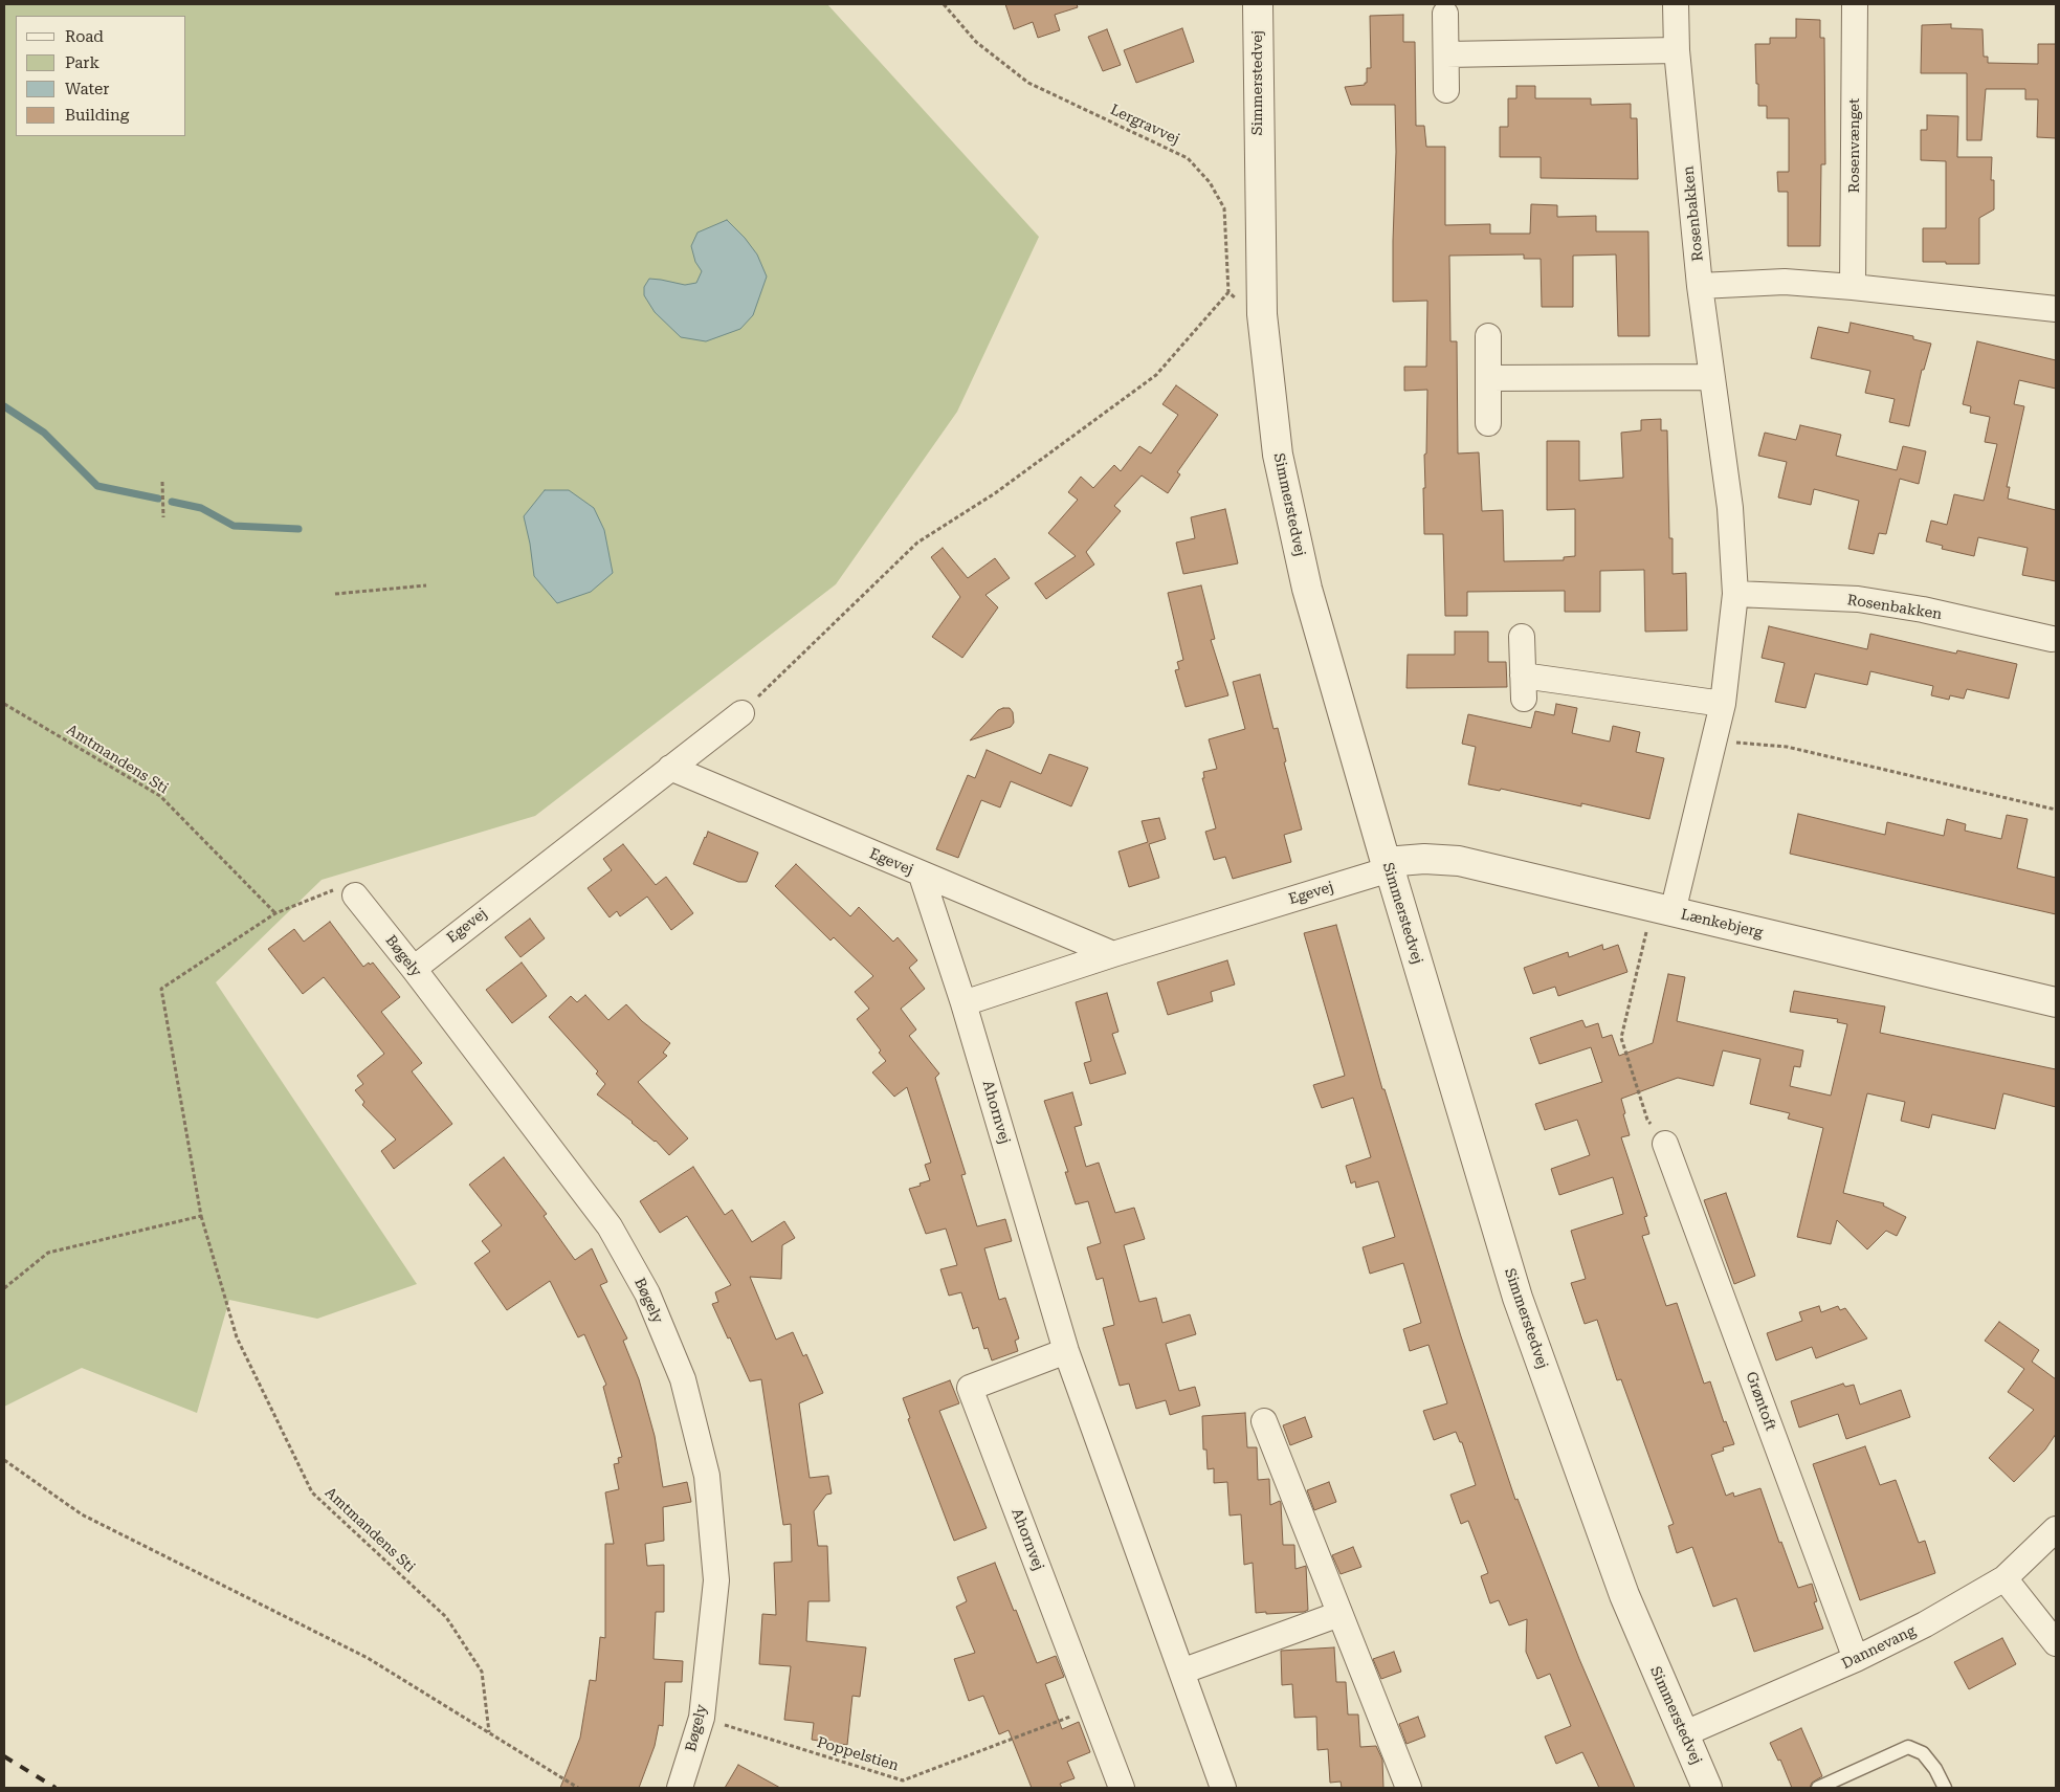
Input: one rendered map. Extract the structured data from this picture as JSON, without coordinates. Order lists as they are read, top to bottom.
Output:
{
  "streets": {
    "street": [
      "Simmerstedvej",
      "Rosenvænget",
      "Rosenbakken",
      "Egevej",
      "Lænkebjerg",
      "Bøgely",
      "Ahornvej",
      "Grøntoft",
      "Dannevang"
    ],
    "path": ["Lergravvej", "Amtmandens Sti", "Poppelstien"]
  },
  "crossings": [
    ["Simmerstedvej", "Egevej"],
    ["Simmerstedvej", "Lænkebjerg"],
    ["Simmerstedvej", "Dannevang"],
    ["Rosenbakken", "Lænkebjerg"],
    ["Egevej", "Lænkebjerg"],
    ["Egevej", "Bøgely"],
    ["Egevej", "Ahornvej"],
    ["Bøgely", "Poppelstien"],
    ["Ahornvej", "Poppelstien"],
    ["Grøntoft", "Dannevang"]
  ],
  "legend": [
    "Road",
    "Park",
    "Water",
    "Building"
  ]
}
